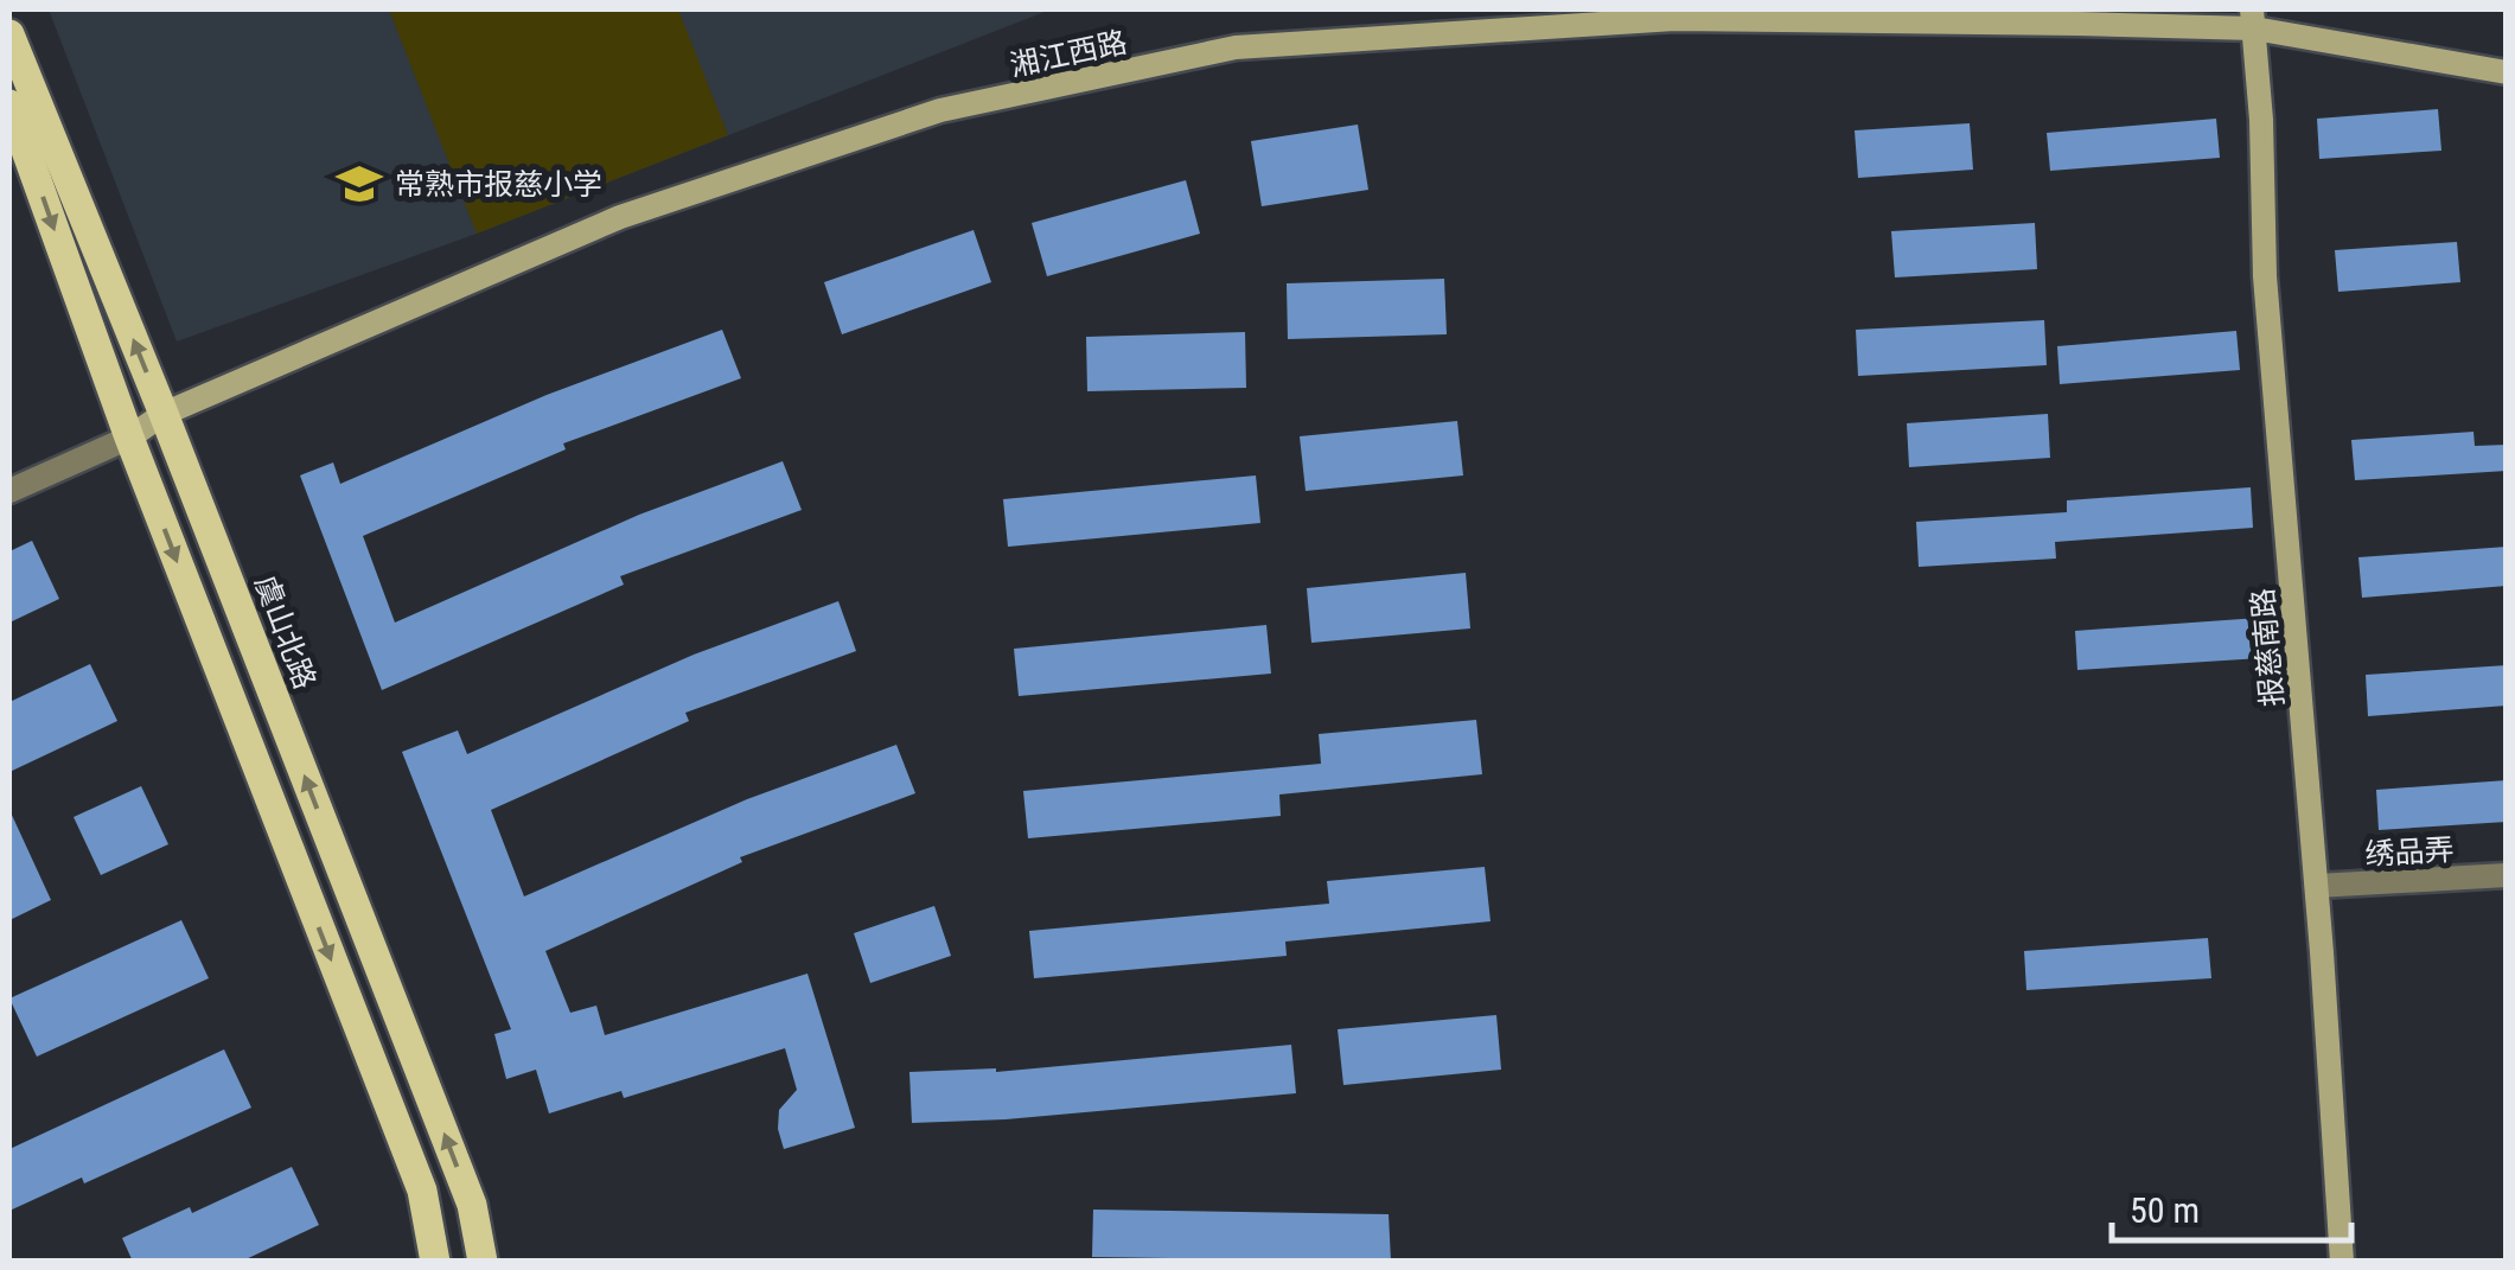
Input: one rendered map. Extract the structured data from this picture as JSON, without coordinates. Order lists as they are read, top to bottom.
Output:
{
  "streets": {
    "main road": ["虞山北路"],
    "street": ["湘江西路", "报慈南路", "绣品弄"]
  },
  "crossings": [
    ["湘江西路", "虞山北路"],
    ["湘江西路", "报慈南路"],
    ["报慈南路", "绣品弄"]
  ],
  "places": {
    "school or university": ["常熟市报慈小学"]
  },
  "scale_bar": "50 m"
}
